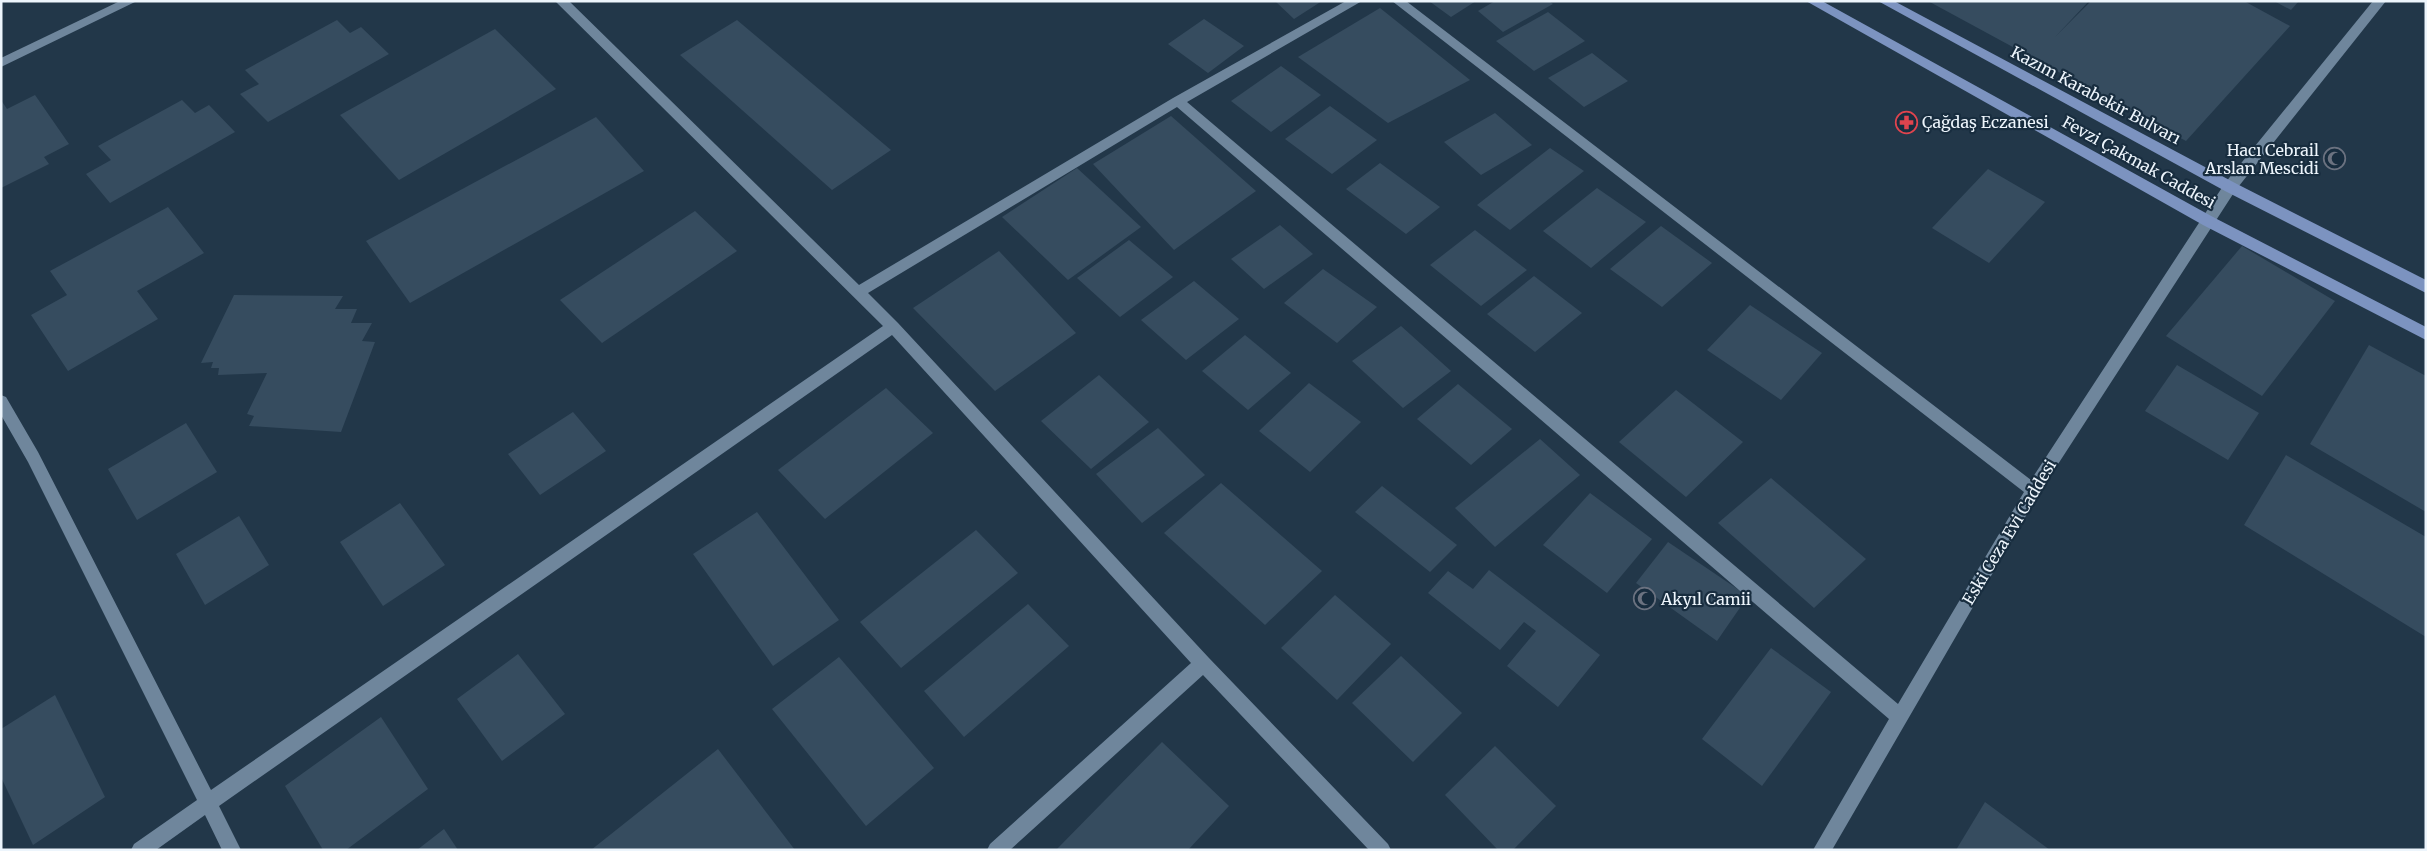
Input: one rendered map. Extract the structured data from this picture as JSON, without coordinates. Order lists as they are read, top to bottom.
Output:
{
  "streets": {
    "main road": ["Kazım Karabekir Bulvarı", "Fevzi Çakmak Caddesi"],
    "street": ["Eski Ceza Evi Caddesi"]
  },
  "crossings": [
    ["Kazım Karabekir Bulvarı", "Eski Ceza Evi Caddesi"],
    ["Fevzi Çakmak Caddesi", "Eski Ceza Evi Caddesi"]
  ],
  "places": {
    "pharmacy": ["Çağdaş Eczanesi"],
    "mosque": ["Hacı Cebrail Arslan Mescidi", "Akyıl Camii"]
  }
}
